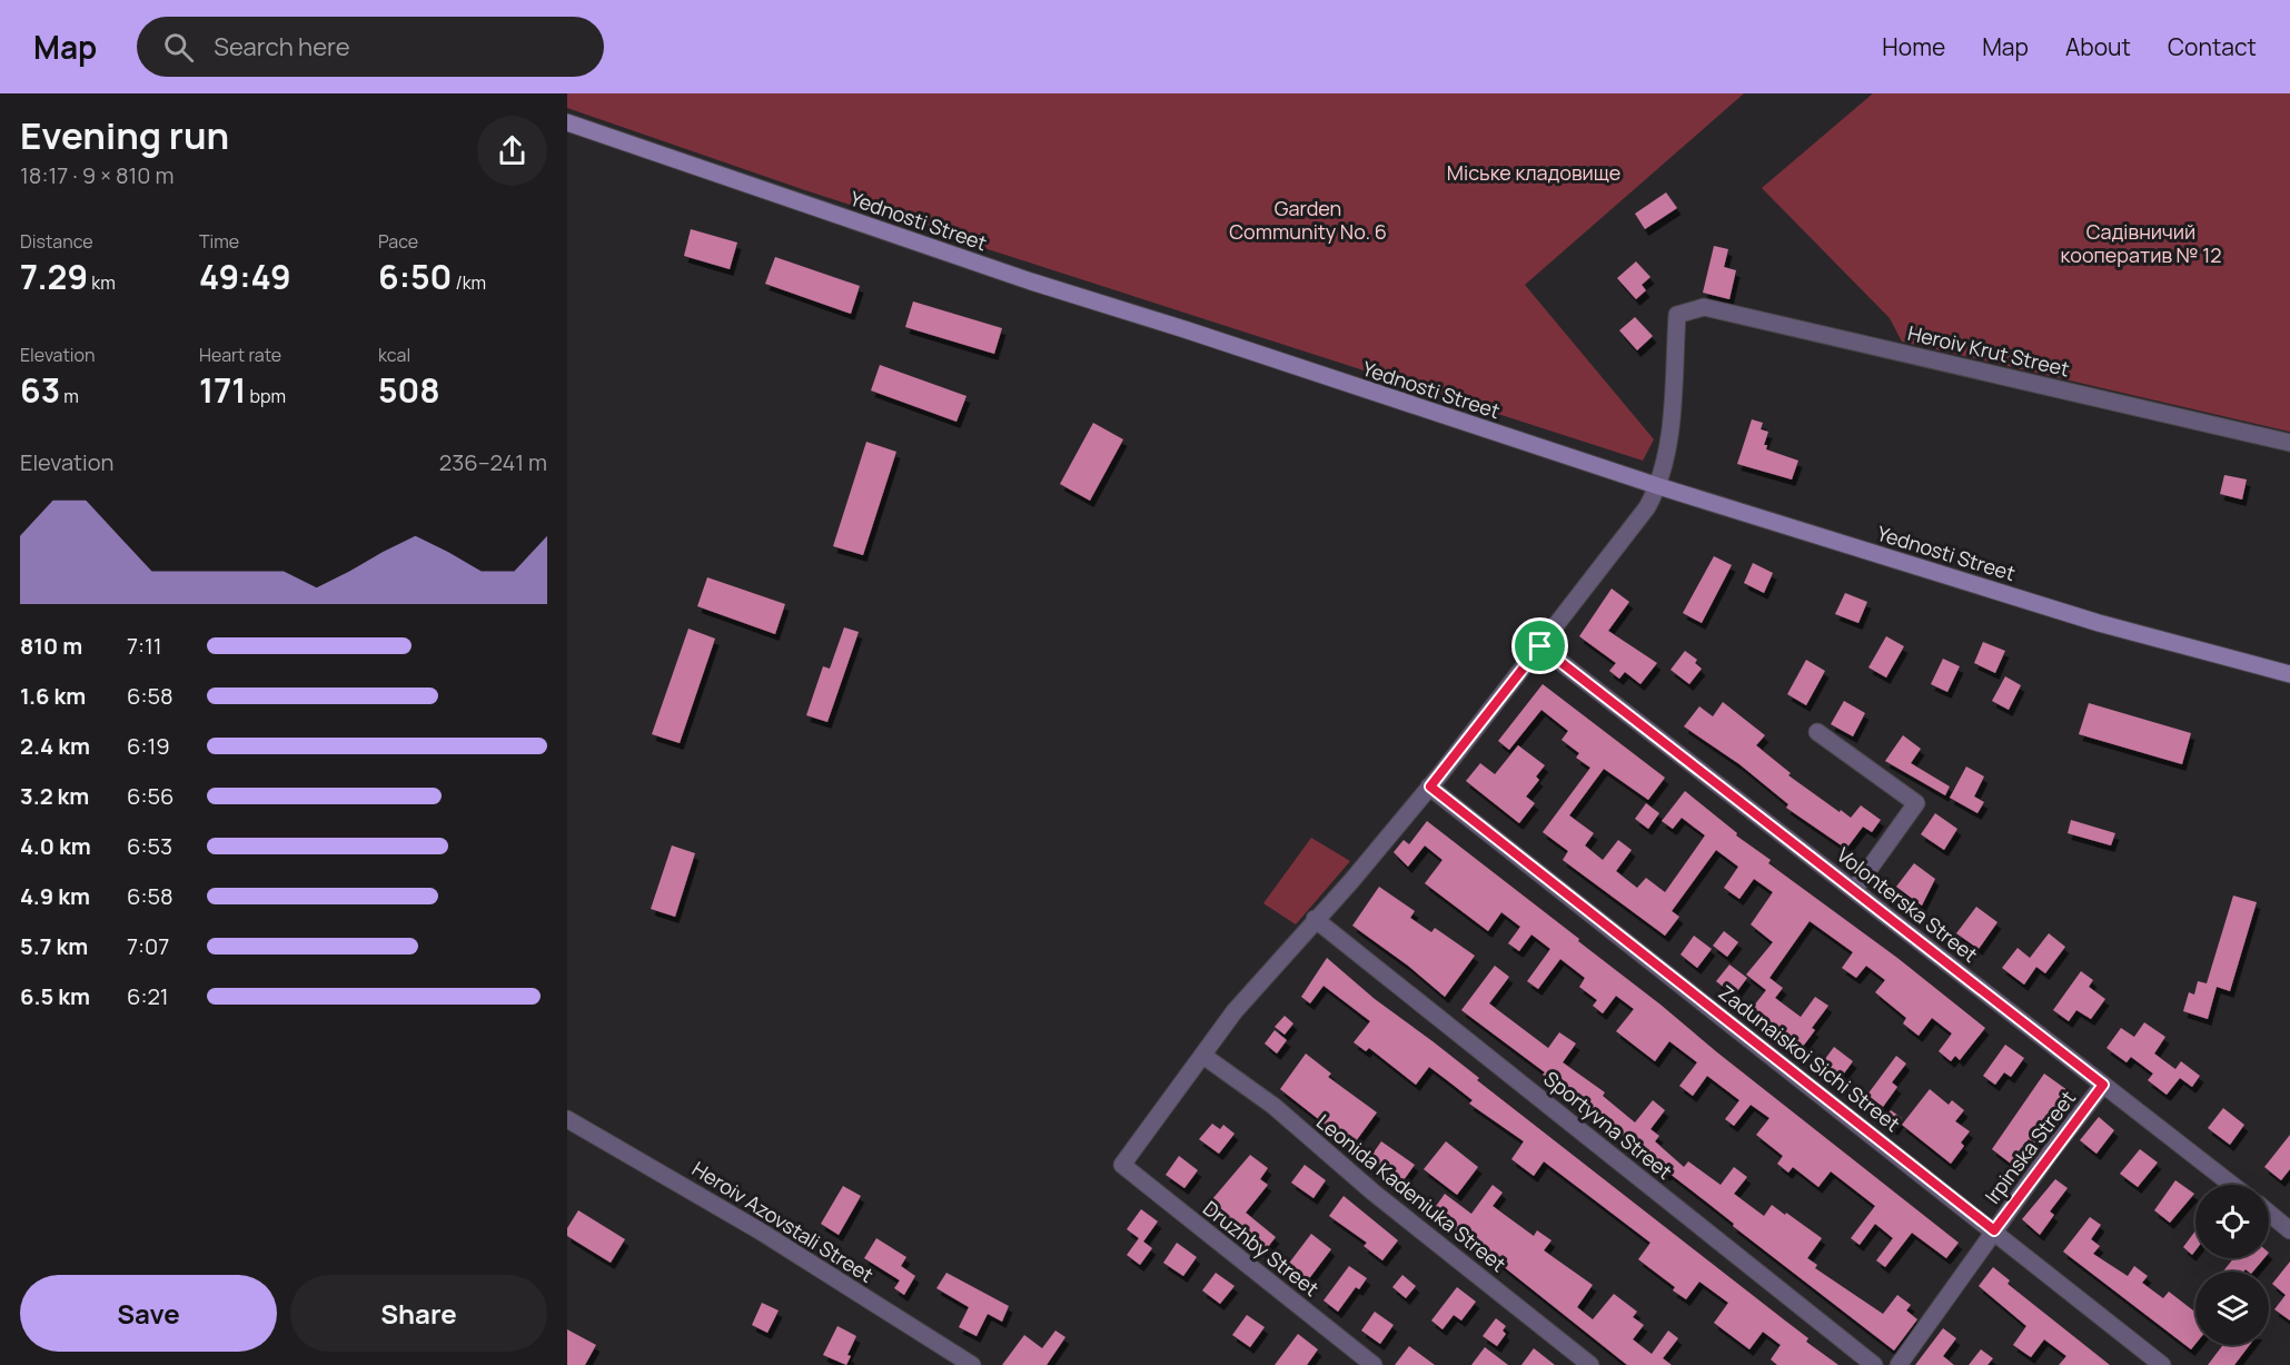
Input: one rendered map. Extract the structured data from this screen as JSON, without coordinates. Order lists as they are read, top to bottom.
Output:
{
  "streets": {
    "main road": ["Yednosti Street"],
    "street": [
      "Heroiv Krut Street",
      "Volonterska Street",
      "Zadunaiskoi Sichi Street",
      "Sportyvna Street",
      "Irpinska Street",
      "Leonida Kadeniuka Street",
      "Heroiv Azovstali Street",
      "Druzhby Street"
    ]
  },
  "crossings": [
    ["Yednosti Street", "Heroiv Krut Street"],
    ["Volonterska Street", "Irpinska Street"],
    ["Zadunaiskoi Sichi Street", "Irpinska Street"],
    ["Leonida Kadeniuka Street", "Druzhby Street"]
  ],
  "parks": ["Міське кладовище", "Garden Community No. 6", "Садівничий кооператив № 12"],
  "page": {
    "header": "Map",
    "search": "Search here",
    "nav": [
      "Home",
      "Map",
      "About",
      "Contact"
    ],
    "heading": ["Evening run", "18:17 · 9 × 810 m"],
    "stats": [
      ["Distance", "7.29 km"],
      ["Time", "49:49"],
      ["Pace", "6:50 /km"],
      ["Elevation", "63 m"],
      ["Heart rate", "171 bpm"],
      ["kcal", "508"]
    ],
    "chart": ["Elevation", "236–241 m"],
    "list": [
      {
        "name": "810 m",
        "note": "7:11"
      },
      {
        "name": "1.6 km",
        "note": "6:58"
      },
      {
        "name": "2.4 km",
        "note": "6:19"
      },
      {
        "name": "3.2 km",
        "note": "6:56"
      },
      {
        "name": "4.0 km",
        "note": "6:53"
      },
      {
        "name": "4.9 km",
        "note": "6:58"
      },
      {
        "name": "5.7 km",
        "note": "7:07"
      },
      {
        "name": "6.5 km",
        "note": "6:21"
      }
    ],
    "buttons": ["Save", "Share"]
  }
}
